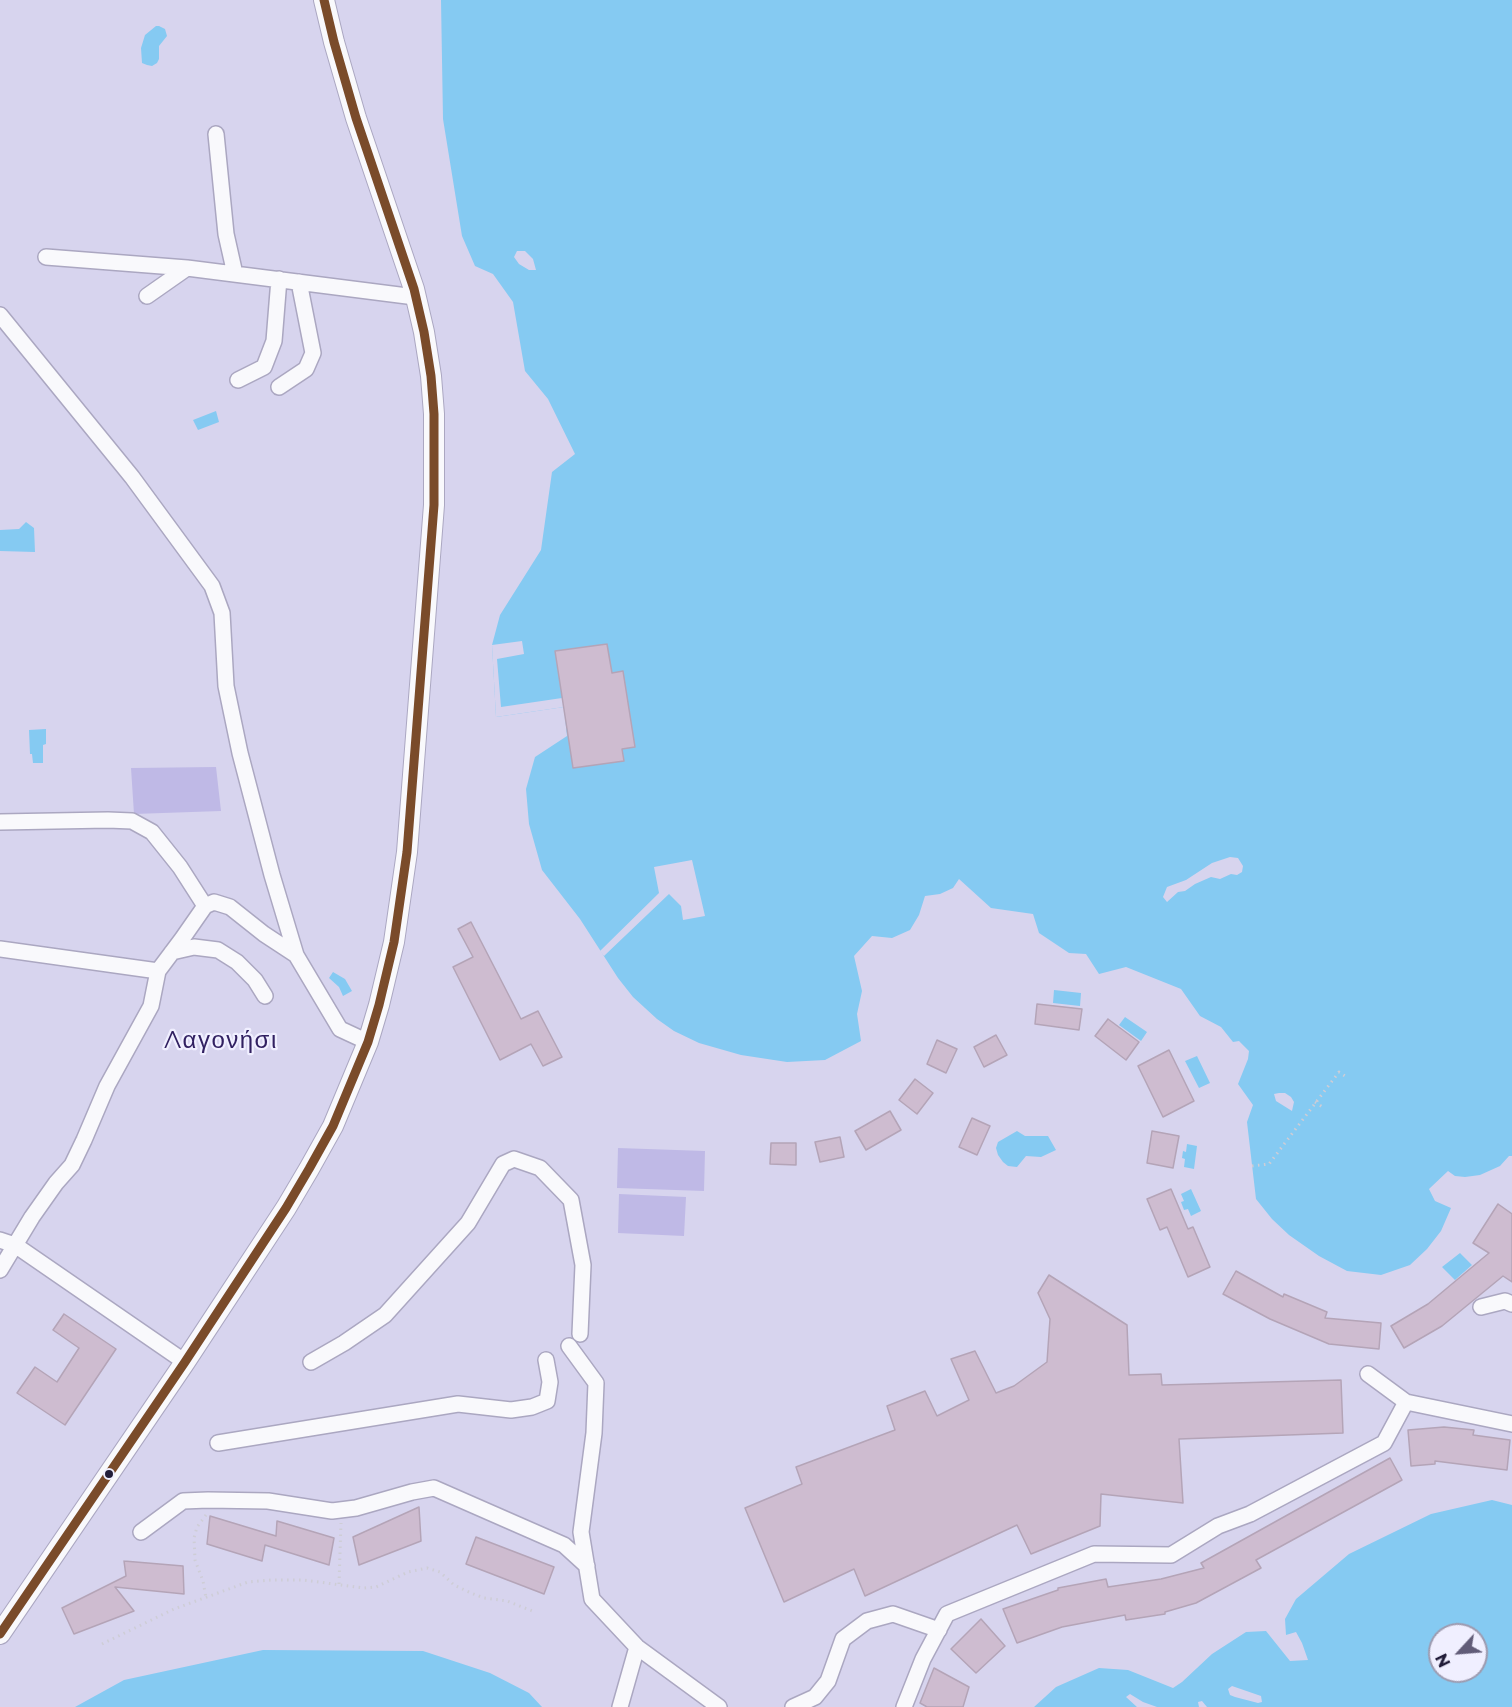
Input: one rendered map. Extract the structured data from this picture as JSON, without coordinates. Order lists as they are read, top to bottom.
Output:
{
  "districts": ["Λαγονήσι"],
  "north": "bottom left"
}
